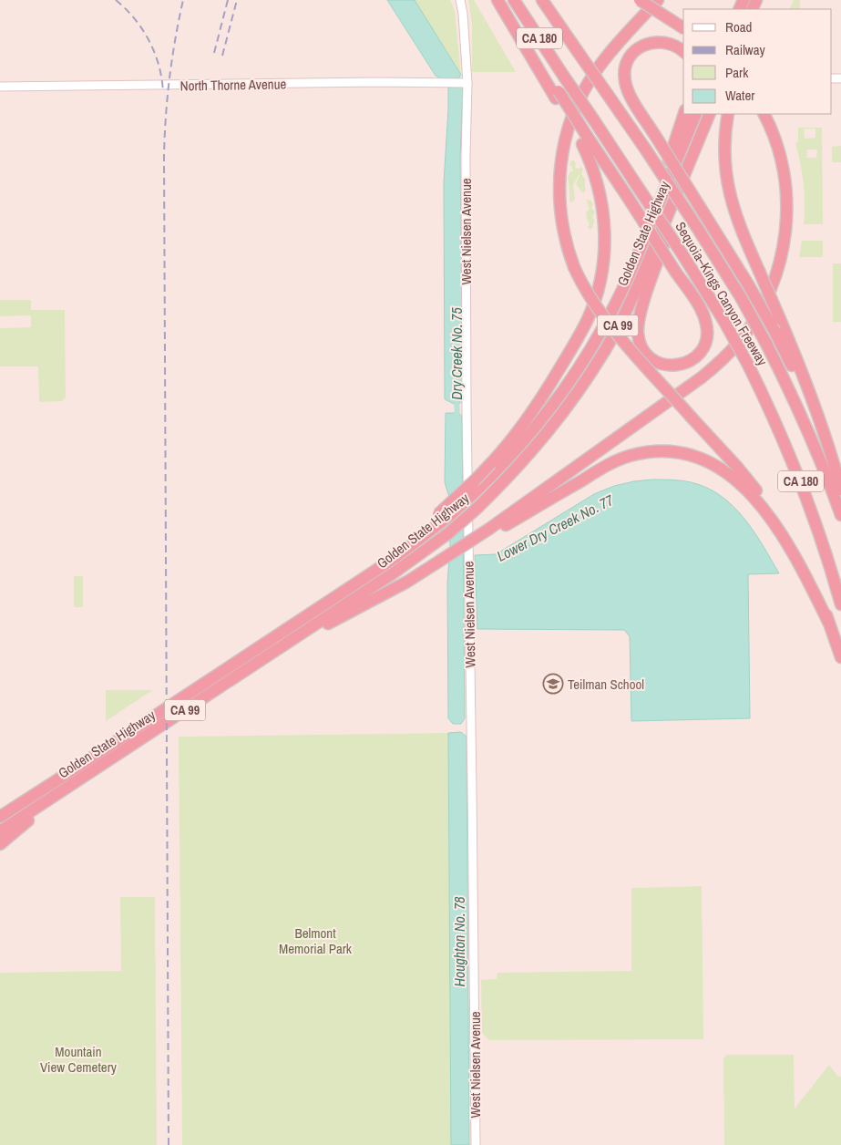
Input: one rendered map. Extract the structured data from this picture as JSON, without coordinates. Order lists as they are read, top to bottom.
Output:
{
  "streets": {
    "highway": [
      "CA 180",
      "Golden State Highway",
      "Sequoia–Kings Canyon Freeway",
      "CA 99"
    ],
    "street": ["North Thorne Avenue", "West Nielsen Avenue"]
  },
  "crossings": [
    ["North Thorne Avenue", "West Nielsen Avenue"]
  ],
  "water": ["Dry Creek No. 75", "Lower Dry Creek No. 77", "Houghton No. 78"],
  "parks": ["Belmont Memorial Park", "Mountain View Cemetery"],
  "places": {
    "school or university": ["Teilman School"]
  },
  "legend": [
    "Road",
    "Railway",
    "Park",
    "Water"
  ]
}
